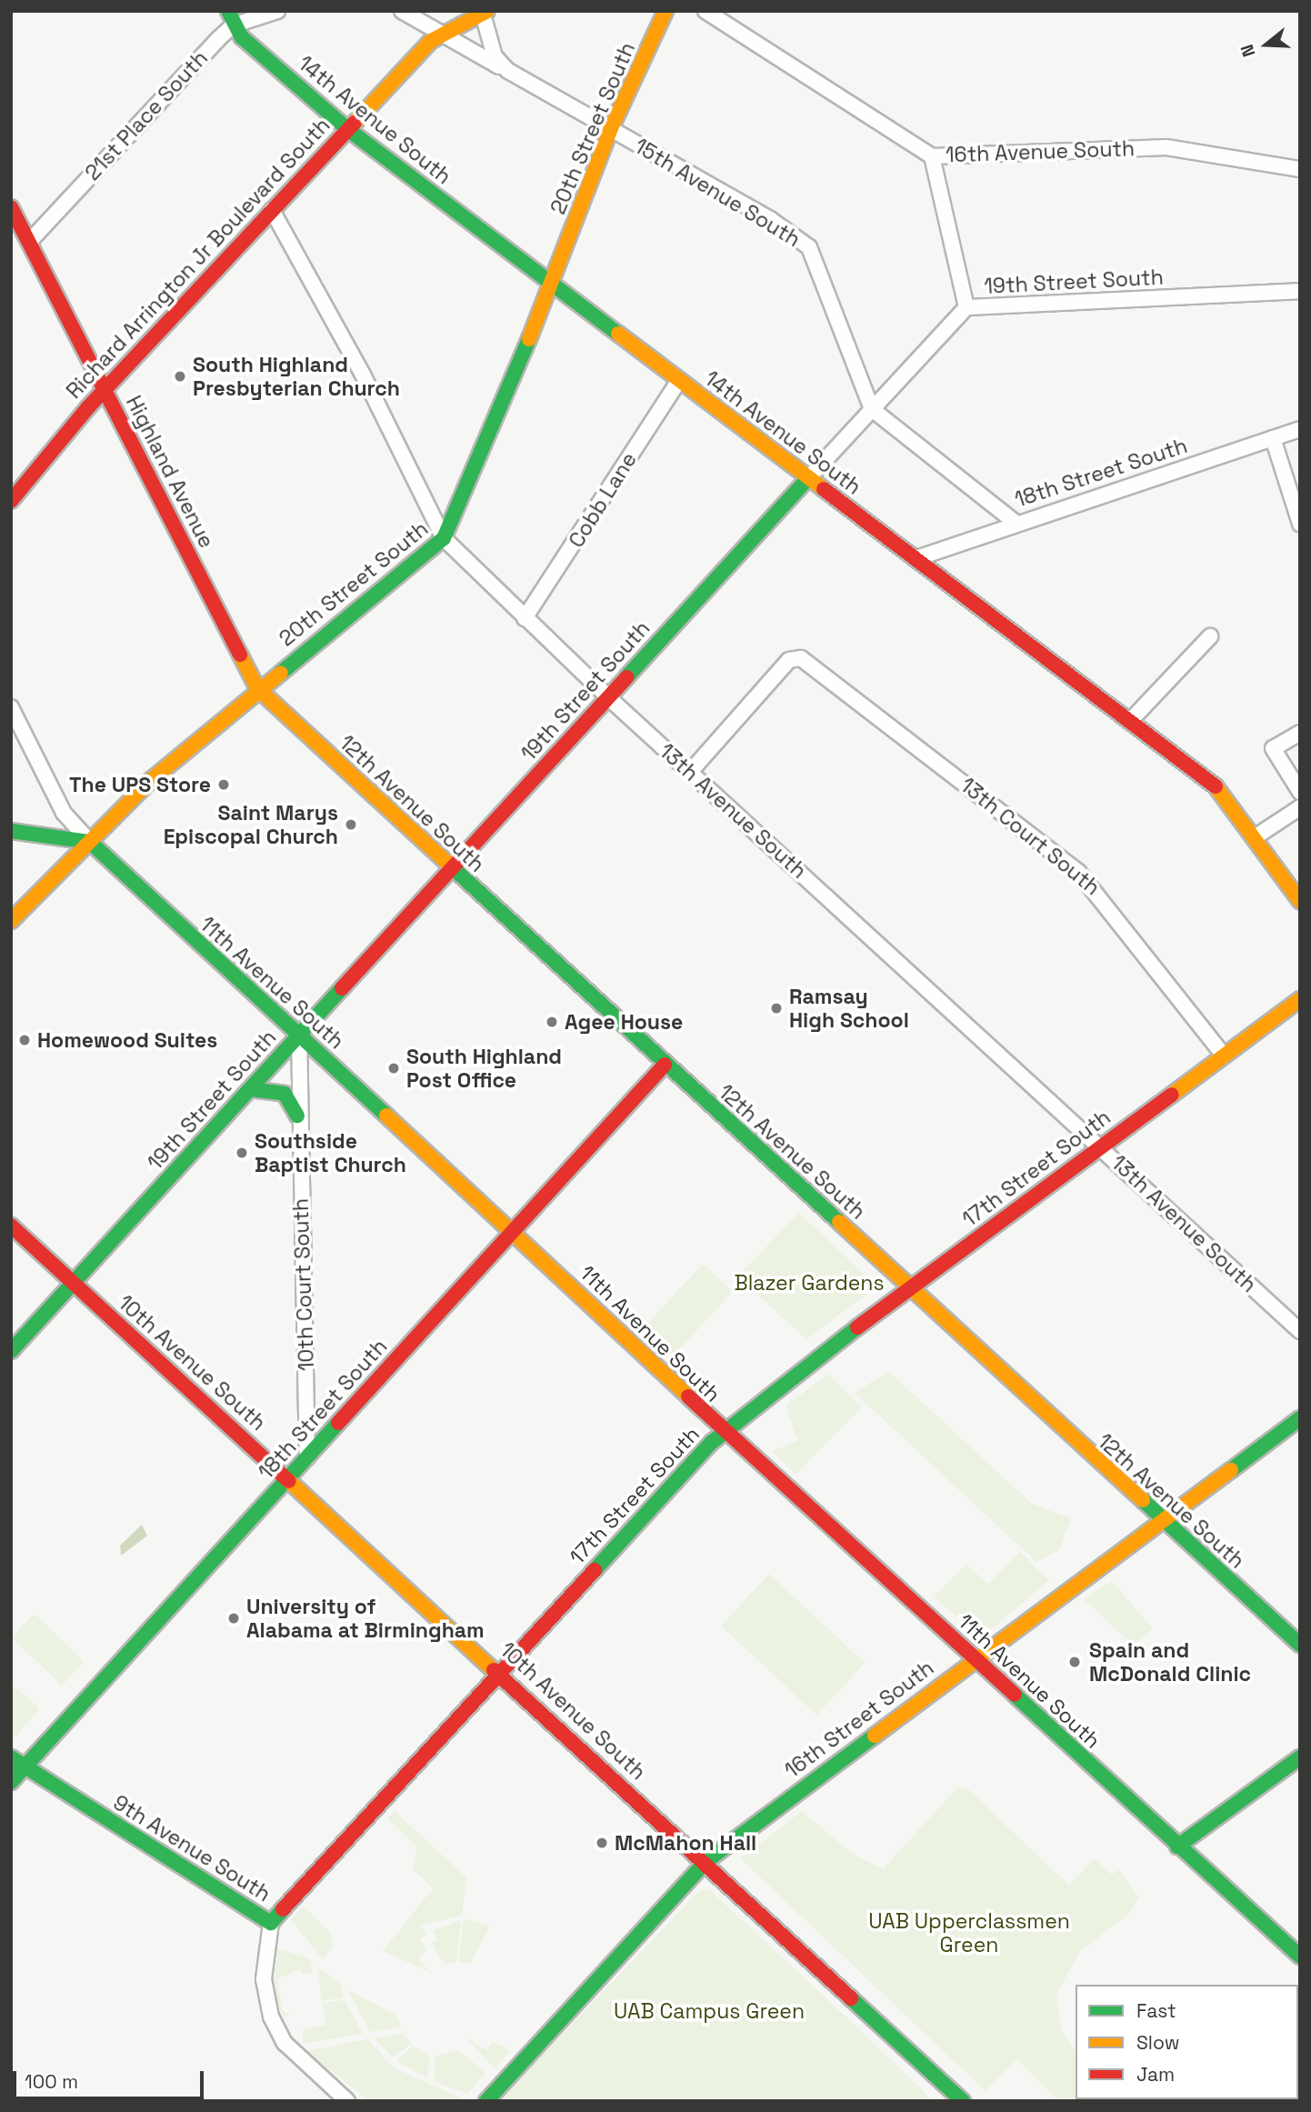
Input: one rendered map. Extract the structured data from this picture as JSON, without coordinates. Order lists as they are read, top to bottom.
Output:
{
  "streets": {
    "street": [
      "21st Place South",
      "14th Avenue South",
      "20th Street South",
      "16th Avenue South",
      "15th Avenue South",
      "Richard Arrington Jr Boulevard South",
      "19th Street South",
      "Highland Avenue",
      "18th Street South",
      "Cobb Lane",
      "12th Avenue South",
      "13th Avenue South",
      "13th Court South",
      "11th Avenue South",
      "17th Street South",
      "10th Court South",
      "10th Avenue South",
      "16th Street South",
      "9th Avenue South"
    ]
  },
  "crossings": [
    ["21st Place South", "14th Avenue South"],
    ["21st Place South", "Highland Avenue"],
    ["14th Avenue South", "20th Street South"],
    ["14th Avenue South", "Richard Arrington Jr Boulevard South"],
    ["14th Avenue South", "19th Street South"],
    ["14th Avenue South", "18th Street South"],
    ["14th Avenue South", "Cobb Lane"],
    ["20th Street South", "15th Avenue South"],
    ["20th Street South", "Highland Avenue"],
    ["20th Street South", "12th Avenue South"],
    ["20th Street South", "13th Avenue South"],
    ["20th Street South", "11th Avenue South"],
    ["15th Avenue South", "Richard Arrington Jr Boulevard South"],
    ["15th Avenue South", "19th Street South"],
    ["Richard Arrington Jr Boulevard South", "Highland Avenue"],
    ["Richard Arrington Jr Boulevard South", "13th Avenue South"],
    ["19th Street South", "12th Avenue South"],
    ["19th Street South", "13th Avenue South"],
    ["19th Street South", "11th Avenue South"],
    ["19th Street South", "10th Court South"],
    ["19th Street South", "10th Avenue South"],
    ["Highland Avenue", "12th Avenue South"],
    ["18th Street South", "12th Avenue South"],
    ["18th Street South", "11th Avenue South"],
    ["18th Street South", "10th Court South"],
    ["18th Street South", "10th Avenue South"],
    ["18th Street South", "9th Avenue South"],
    ["Cobb Lane", "13th Avenue South"],
    ["12th Avenue South", "17th Street South"],
    ["12th Avenue South", "16th Street South"],
    ["13th Avenue South", "13th Court South"],
    ["13th Avenue South", "17th Street South"],
    ["13th Court South", "17th Street South"],
    ["11th Avenue South", "17th Street South"],
    ["11th Avenue South", "10th Court South"],
    ["11th Avenue South", "16th Street South"],
    ["17th Street South", "10th Avenue South"],
    ["17th Street South", "9th Avenue South"],
    ["10th Avenue South", "16th Street South"]
  ],
  "parks": ["Blazer Gardens", "UAB Upperclassmen Green", "UAB Campus Green"],
  "places": [
    "South Highland Presbyterian Church",
    "The UPS Store",
    "Saint Marys Episcopal Church",
    "Ramsay High School",
    "Agee House",
    "Homewood Suites",
    "South Highland Post Office",
    "Southside Baptist Church",
    "University of Alabama at Birmingham",
    "Spain and McDonald Clinic",
    "McMahon Hall"
  ],
  "legend": ["Fast", "Slow", "Jam"],
  "scale_bar": "100 m",
  "north": "left"
}
